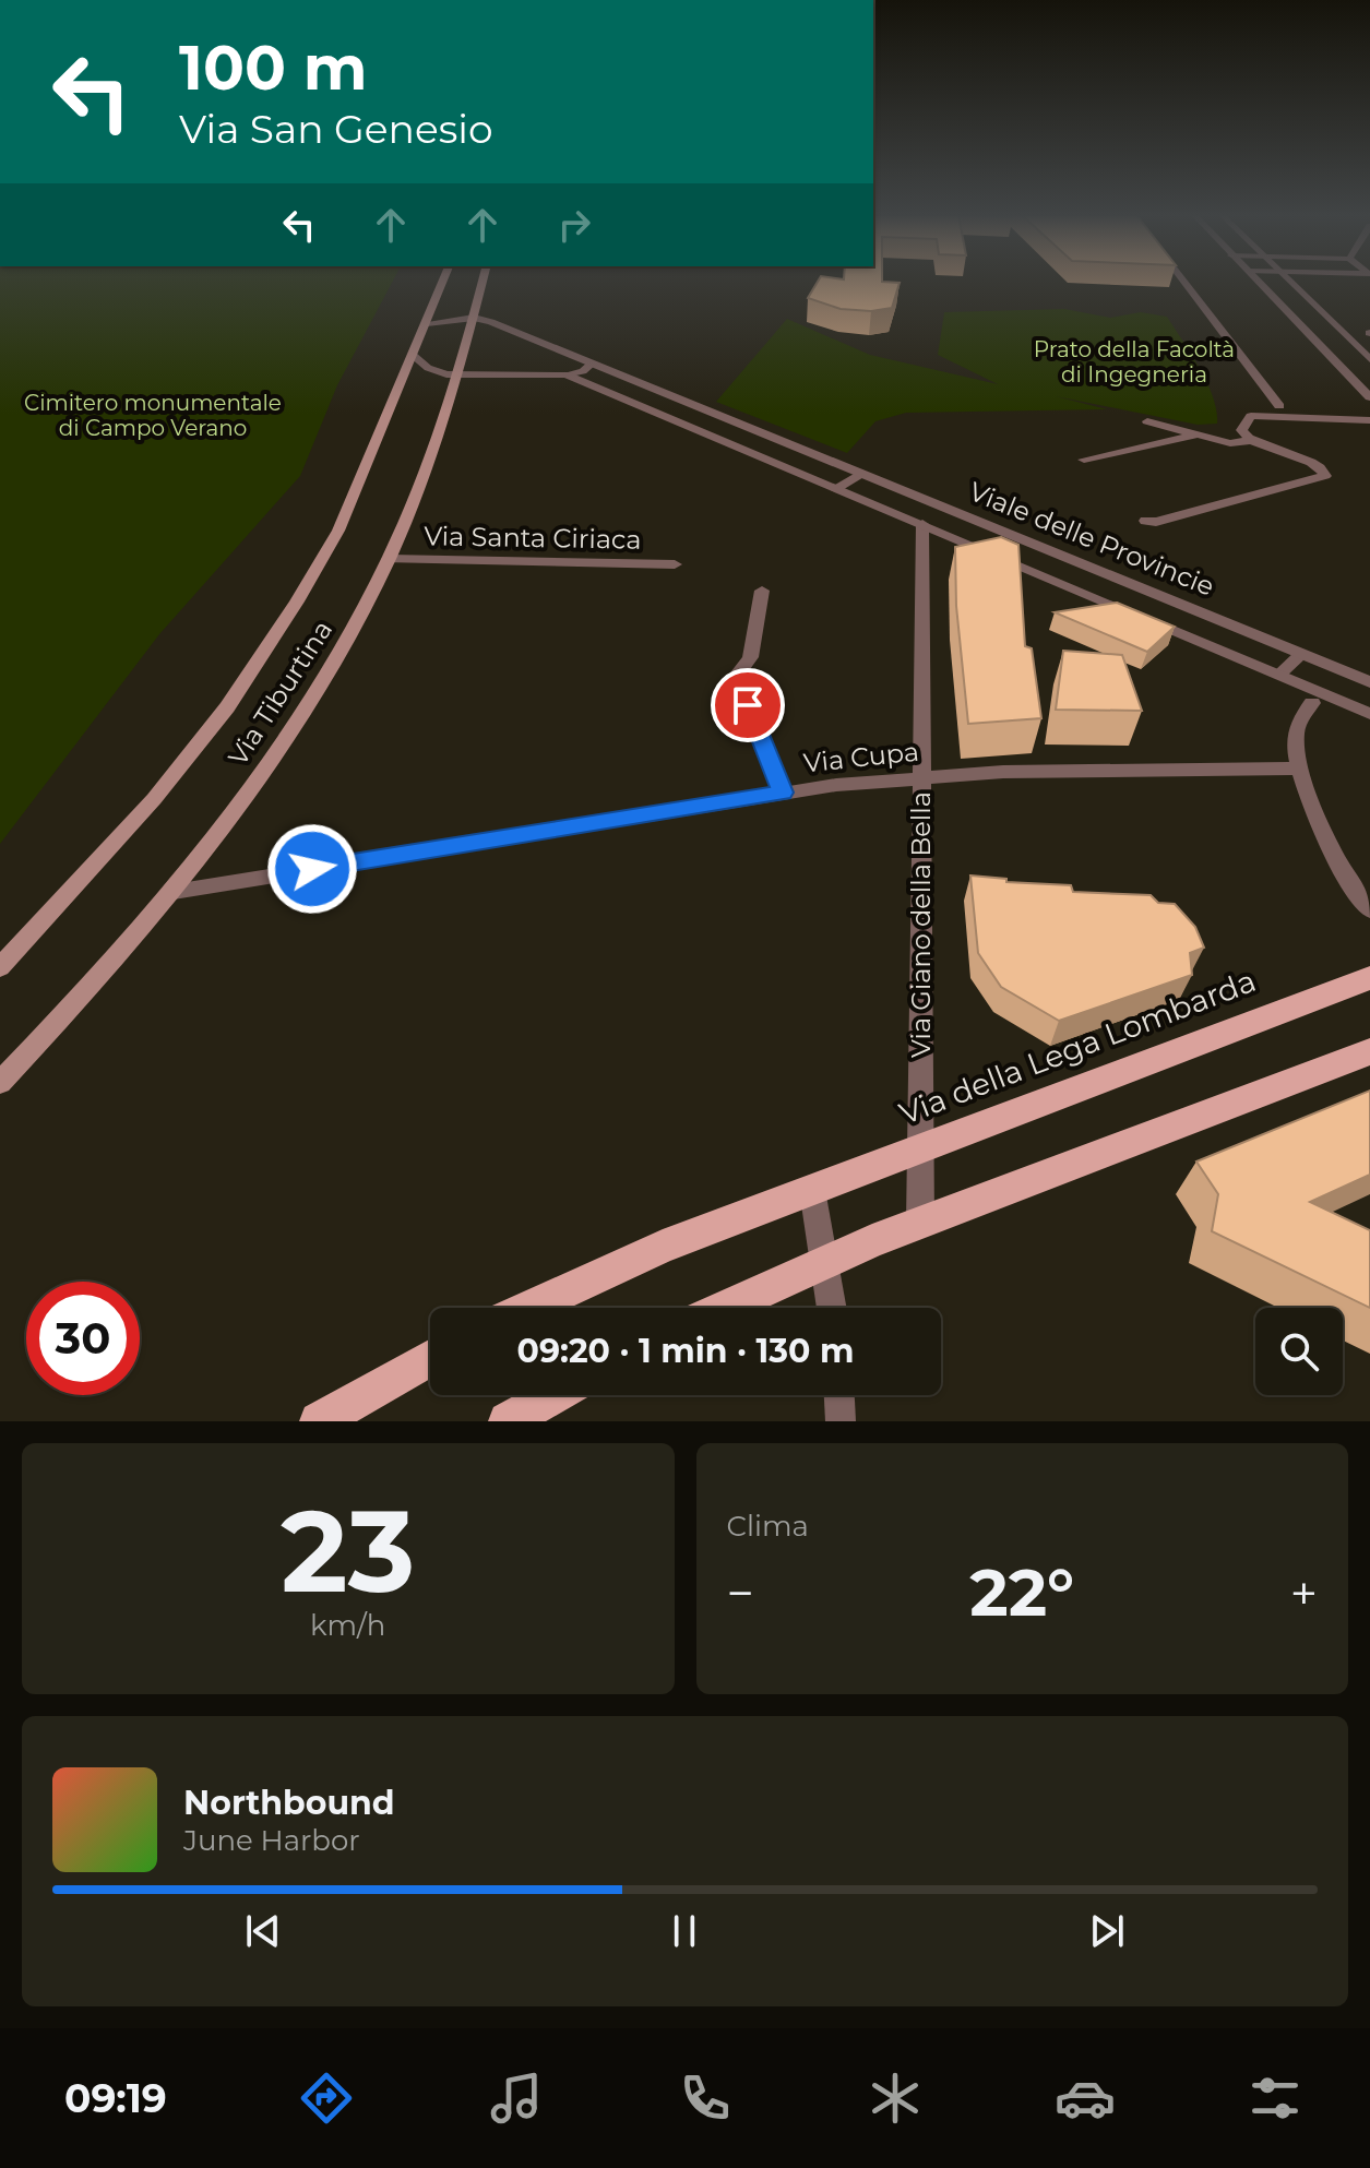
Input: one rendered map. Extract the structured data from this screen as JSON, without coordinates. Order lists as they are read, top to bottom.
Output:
{
  "streets": {
    "main road": ["Via Tiburtina", "Via della Lega Lombarda"],
    "street": [
      "Via Santa Ciriaca",
      "Viale delle Provincie",
      "Via Cupa",
      "Via Giano della Bella"
    ]
  },
  "crossings": [
    ["Via Santa Ciriaca", "Via Tiburtina"],
    ["Viale delle Provincie", "Via Tiburtina"],
    ["Viale delle Provincie", "Via Giano della Bella"],
    ["Via Tiburtina", "Via Cupa"],
    ["Via Cupa", "Via Giano della Bella"],
    ["Via Giano della Bella", "Via della Lega Lombarda"]
  ],
  "parks": ["Prato della Facoltà di Ingegneria", "Cimitero monumentale di Campo Verano"],
  "page": {
    "turn": ["100 m", "Via San Genesio"],
    "limit": "30",
    "trip": "09:20 · 1 min · 130 m",
    "tile": [
      ["23", "km/h"],
      "Clima"
    ],
    "heat": ["−", "22°", "+"],
    "song": ["Northbound", "June Harbor"],
    "tabs": "09:19"
  }
}
